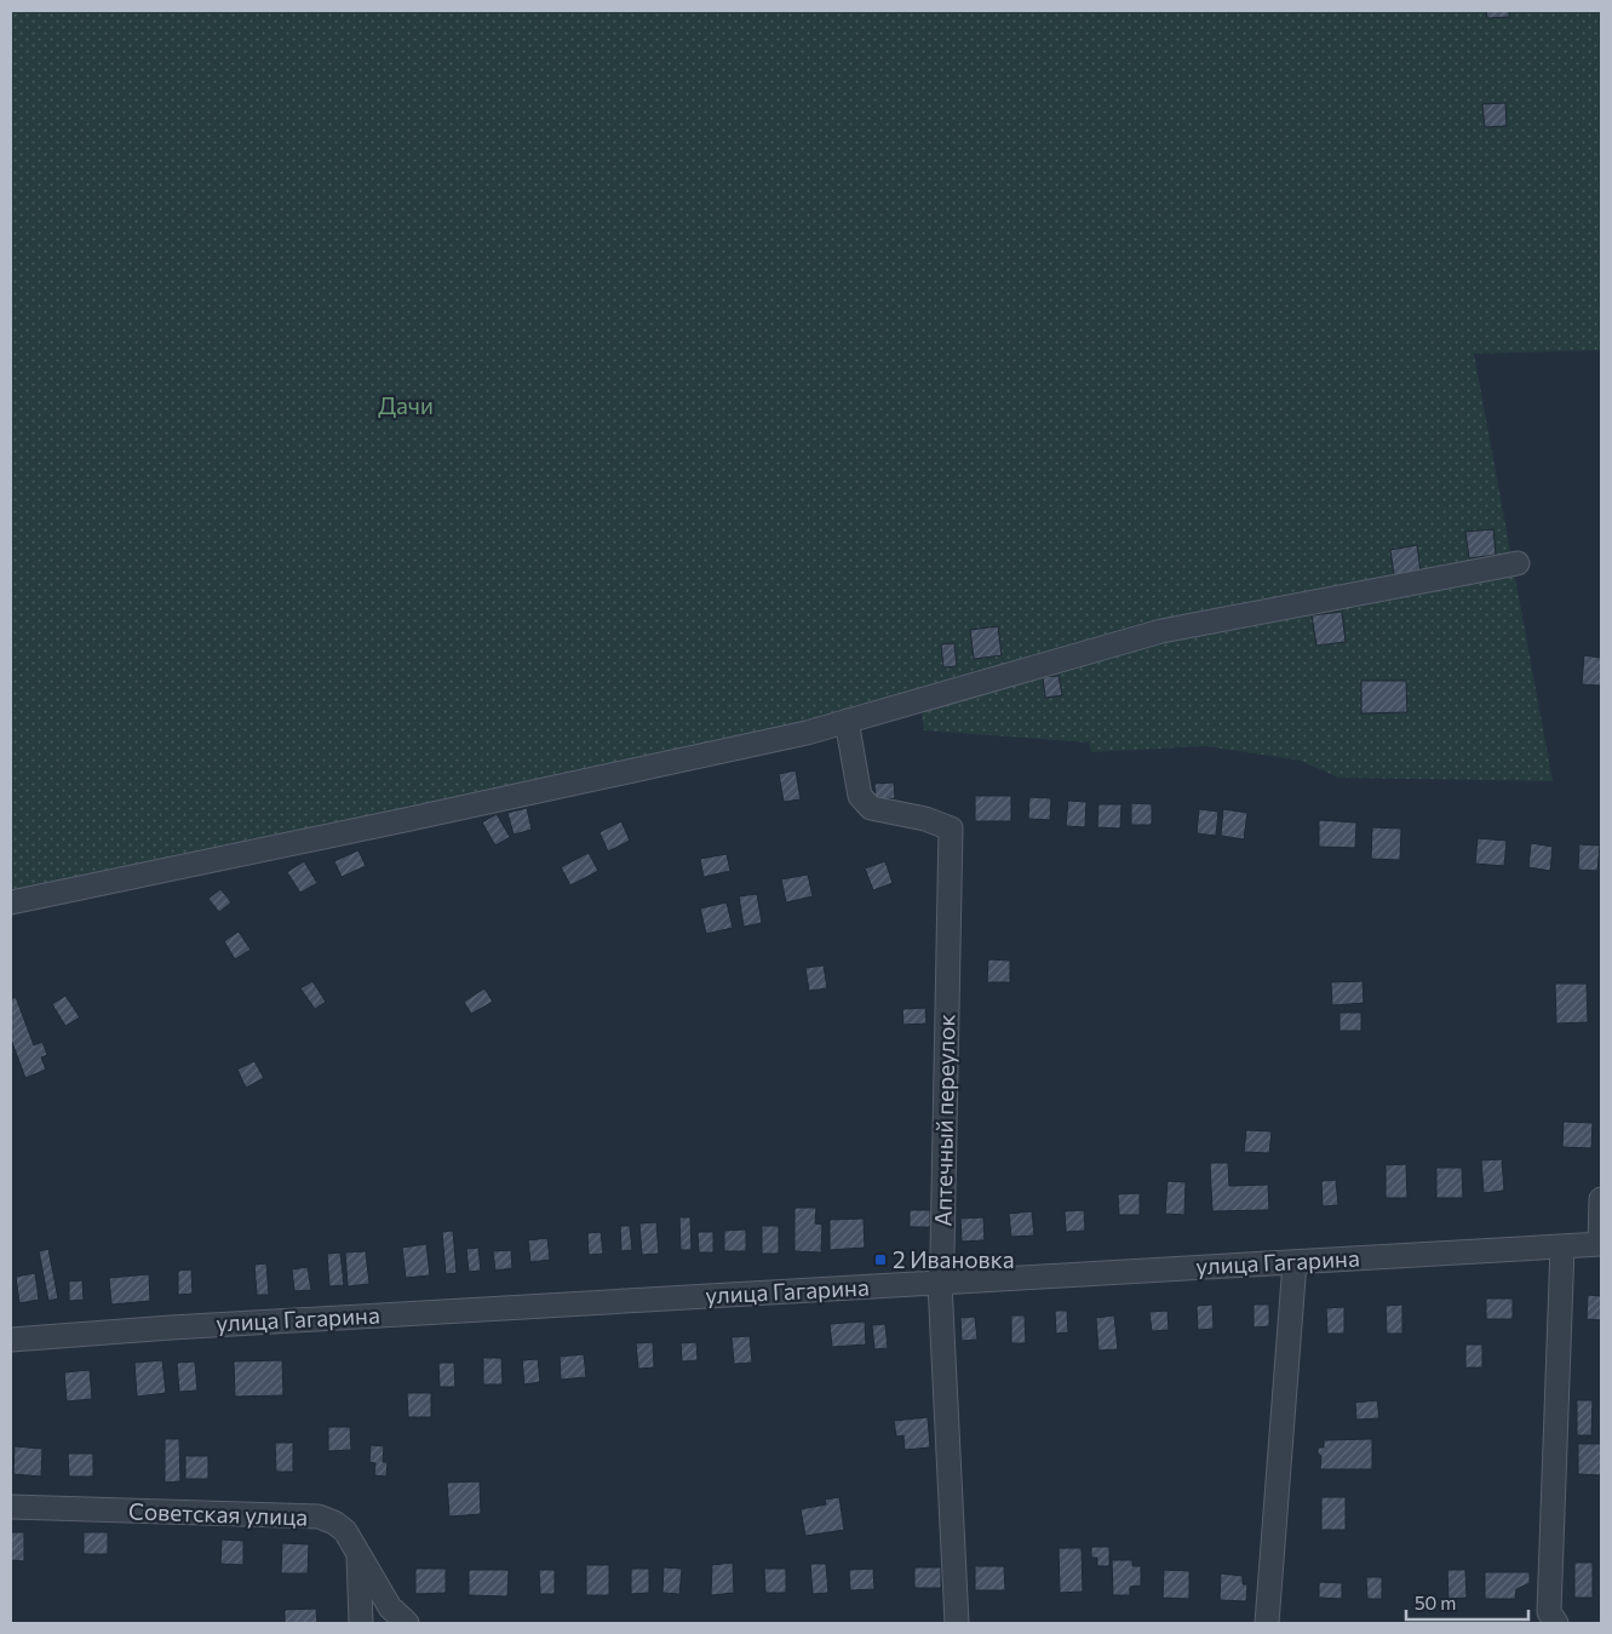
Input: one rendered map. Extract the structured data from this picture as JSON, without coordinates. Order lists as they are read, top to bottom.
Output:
{
  "streets": {
    "street": ["Аптечный переулок", "улица Гагарина", "Советская улица"]
  },
  "crossings": [
    ["Аптечный переулок", "улица Гагарина"]
  ],
  "parks": ["Дачи"],
  "places": {
    "transit": ["2 Ивановка"]
  },
  "scale_bar": "50 m"
}
